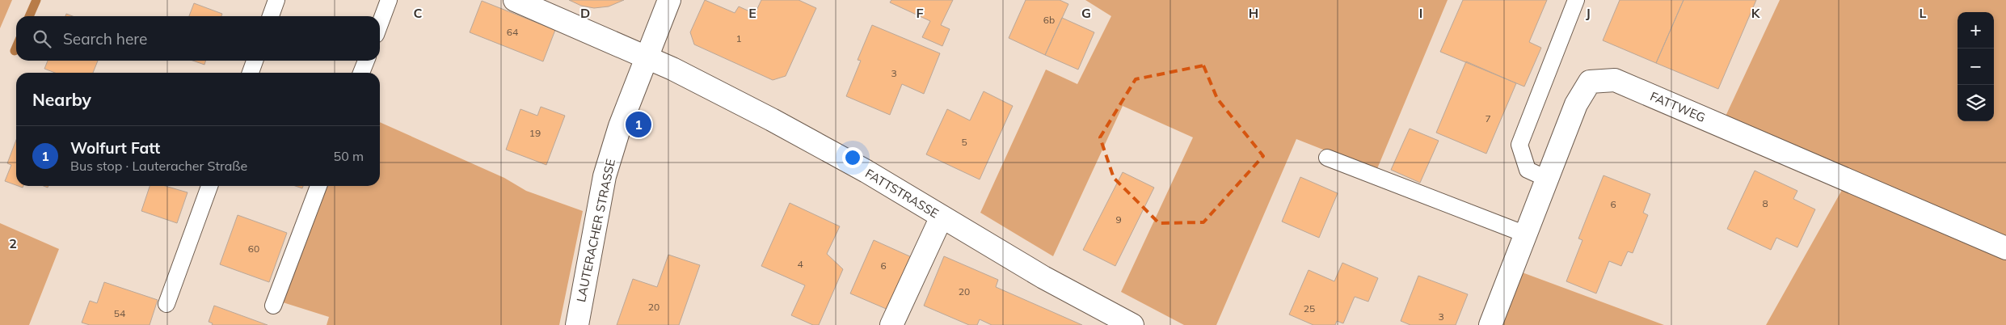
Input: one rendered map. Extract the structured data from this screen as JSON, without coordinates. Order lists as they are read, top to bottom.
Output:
{
  "streets": {
    "street": ["FATTWEG", "FATTSTRASSE", "LAUTERACHER STRASSE"]
  },
  "crossings": [
    ["FATTSTRASSE", "LAUTERACHER STRASSE"]
  ],
  "house_numbers": [
    "6b",
    "64",
    "1",
    "3",
    "7",
    "19",
    "5",
    "8",
    "6",
    "9",
    "60",
    "4",
    "6",
    "20",
    "20",
    "25",
    "54",
    "3"
  ],
  "page": {
    "map_buttons": ["+", "−"],
    "search": "Search here",
    "heading": "Nearby",
    "pins": "1",
    "list": [
      {
        "mark": "1",
        "name": "Wolfurt Fatt",
        "note": "Bus stop · Lauteracher Straße",
        "value": "50 m"
      }
    ]
  },
  "grid": {
    "columns": [
      "C",
      "D",
      "E",
      "F",
      "G",
      "H",
      "I",
      "J",
      "K",
      "L"
    ],
    "rows": ["2"]
  }
}
